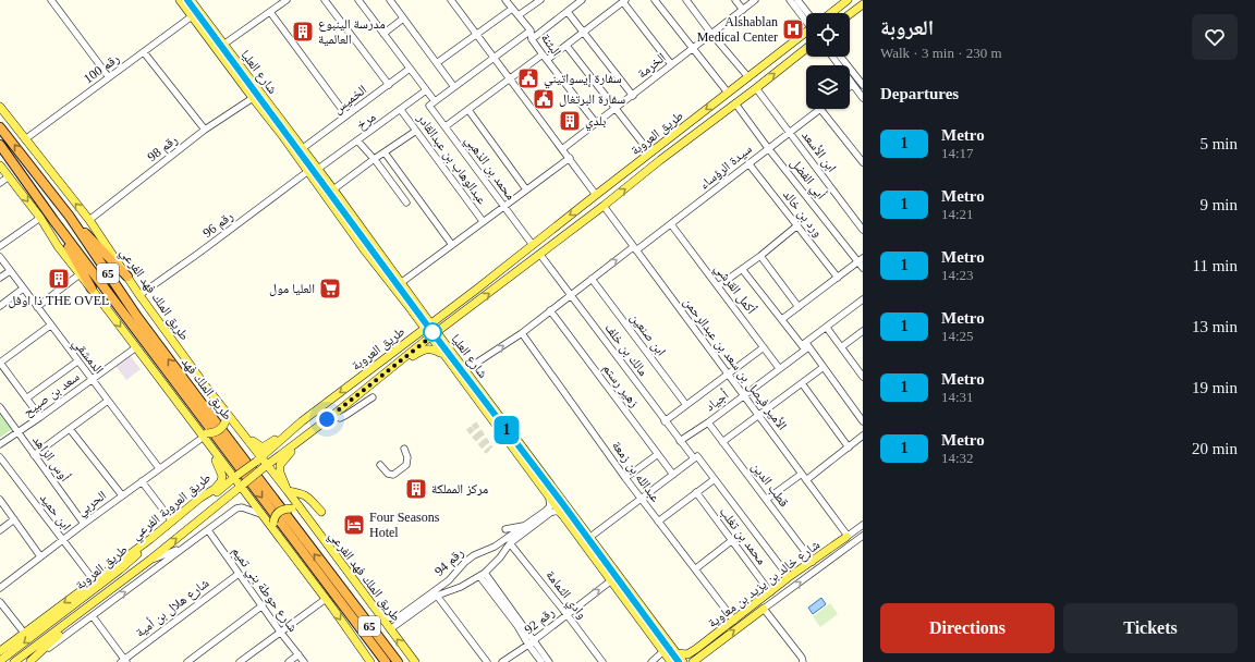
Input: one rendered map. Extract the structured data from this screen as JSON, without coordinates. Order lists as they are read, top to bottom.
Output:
{
  "streets": {
    "highway": ["65", "طريق الملك فهد"],
    "main road": [
      "شارع العليا",
      "طريق العروبة",
      "طريق الملك فهد الفرعي",
      "طريق العروبة الفرعي",
      "شارع خالد بن يزيد بن معاوية"
    ],
    "street": [
      "البثنة",
      "الخرمة",
      "رقم 100",
      "الخميس",
      "مرخ",
      "رقم 98",
      "ابن الأسعد",
      "عبدالوهاب بن عبدالقادر",
      "سيدة الرؤساء",
      "محمد بن الذهبي",
      "أبي الفضل",
      "ورد بن خالد",
      "رقم 96",
      "أكمل القرشي",
      "ابن صنعين",
      "مالك بن خلف",
      "الدمشقي",
      "الأمير فيصل بن سعد بن عبدالرحمن",
      "زهير رستم",
      "سعد بن صبيح",
      "أجياد",
      "أوس الزاهد",
      "عبدالله بن زمعة",
      "قطب الدين",
      "الحربي",
      "ابن حميد",
      "محمد بن تغلب",
      "رقم 94",
      "شارع حوطة بني تميم",
      "وادي الثمامة",
      "شارع هلال بن أمية",
      "رقم 92"
    ]
  },
  "crossings": [
    ["البثنة", "الخرمة"],
    ["رقم 100", "شارع العليا"],
    ["رقم 100", "طريق الملك فهد الفرعي"],
    ["شارع العليا", "الخميس"],
    ["شارع العليا", "مرخ"],
    ["شارع العليا", "طريق العروبة"],
    ["شارع العليا", "رقم 98"],
    ["شارع العليا", "سيدة الرؤساء"],
    ["شارع العليا", "رقم 96"],
    ["شارع العليا", "رقم 94"],
    ["شارع العليا", "شارع خالد بن يزيد بن معاوية"],
    ["شارع العليا", "رقم 92"],
    ["الخميس", "محمد بن الذهبي"],
    ["مرخ", "عبدالوهاب بن عبدالقادر"],
    ["مرخ", "محمد بن الذهبي"],
    ["طريق العروبة", "ابن الأسعد"],
    ["طريق العروبة", "محمد بن الذهبي"],
    ["طريق العروبة", "أبي الفضل"],
    ["طريق العروبة", "طريق الملك فهد الفرعي"],
    ["طريق العروبة", "مالك بن خلف"],
    ["طريق العروبة", "الأمير فيصل بن سعد بن عبدالرحمن"],
    ["طريق العروبة", "طريق العروبة الفرعي"],
    ["رقم 98", "طريق الملك فهد الفرعي"],
    ["ابن الأسعد", "سيدة الرؤساء"],
    ["سيدة الرؤساء", "أبي الفضل"],
    ["سيدة الرؤساء", "ورد بن خالد"],
    ["سيدة الرؤساء", "أكمل القرشي"],
    ["سيدة الرؤساء", "ابن صنعين"],
    ["سيدة الرؤساء", "مالك بن خلف"],
    ["سيدة الرؤساء", "الأمير فيصل بن سعد بن عبدالرحمن"],
    ["سيدة الرؤساء", "زهير رستم"],
    ["سيدة الرؤساء", "عبدالله بن زمعة"],
    ["رقم 96", "طريق الملك فهد الفرعي"],
    ["أكمل القرشي", "أجياد"],
    ["طريق الملك فهد الفرعي", "رقم 94"],
    ["مالك بن خلف", "أجياد"],
    ["مالك بن خلف", "شارع خالد بن يزيد بن معاوية"],
    ["الدمشقي", "سعد بن صبيح"],
    ["الدمشقي", "الحربي"],
    ["الأمير فيصل بن سعد بن عبدالرحمن", "أجياد"],
    ["الأمير فيصل بن سعد بن عبدالرحمن", "شارع خالد بن يزيد بن معاوية"],
    ["سعد بن صبيح", "أوس الزاهد"],
    ["أجياد", "قطب الدين"],
    ["أوس الزاهد", "الحربي"],
    ["عبدالله بن زمعة", "شارع خالد بن يزيد بن معاوية"],
    ["قطب الدين", "شارع خالد بن يزيد بن معاوية"],
    ["الحربي", "طريق العروبة الفرعي"],
    ["الحربي", "ابن حميد"],
    ["طريق العروبة الفرعي", "ابن حميد"],
    ["محمد بن تغلب", "شارع خالد بن يزيد بن معاوية"],
    ["رقم 94", "وادي الثمامة"],
    ["شارع حوطة بني تميم", "شارع هلال بن أمية"],
    ["وادي الثمامة", "رقم 92"]
  ],
  "one_way": ["رقم 92"],
  "places": {
    "hospital": ["Alshablan Medical Center"],
    "building": [
      "مدرسة الينبوع العالمية",
      "بلدي",
      "ذا اوفل THE OVEL",
      "مركز المملكة"
    ],
    "public building": ["سفارة إيسواتيني", "سفارة البرتغال"],
    "supermarket": ["العليا مول"],
    "hotel": ["Four Seasons Hotel"]
  },
  "lines": ["metro line 1"],
  "page": {
    "on_map": "1",
    "heading": [
      ["العروبة", "Walk · 3 min · 230 m"],
      "Departures"
    ],
    "list": [
      {
        "mark": "1",
        "name": "Metro",
        "note": "14:17",
        "value": "5 min"
      },
      {
        "mark": "1",
        "name": "Metro",
        "note": "14:21",
        "value": "9 min"
      },
      {
        "mark": "1",
        "name": "Metro",
        "note": "14:23",
        "value": "11 min"
      },
      {
        "mark": "1",
        "name": "Metro",
        "note": "14:25",
        "value": "13 min"
      },
      {
        "mark": "1",
        "name": "Metro",
        "note": "14:31",
        "value": "19 min"
      },
      {
        "mark": "1",
        "name": "Metro",
        "note": "14:32",
        "value": "20 min"
      }
    ],
    "buttons": ["Directions", "Tickets"]
  }
}
